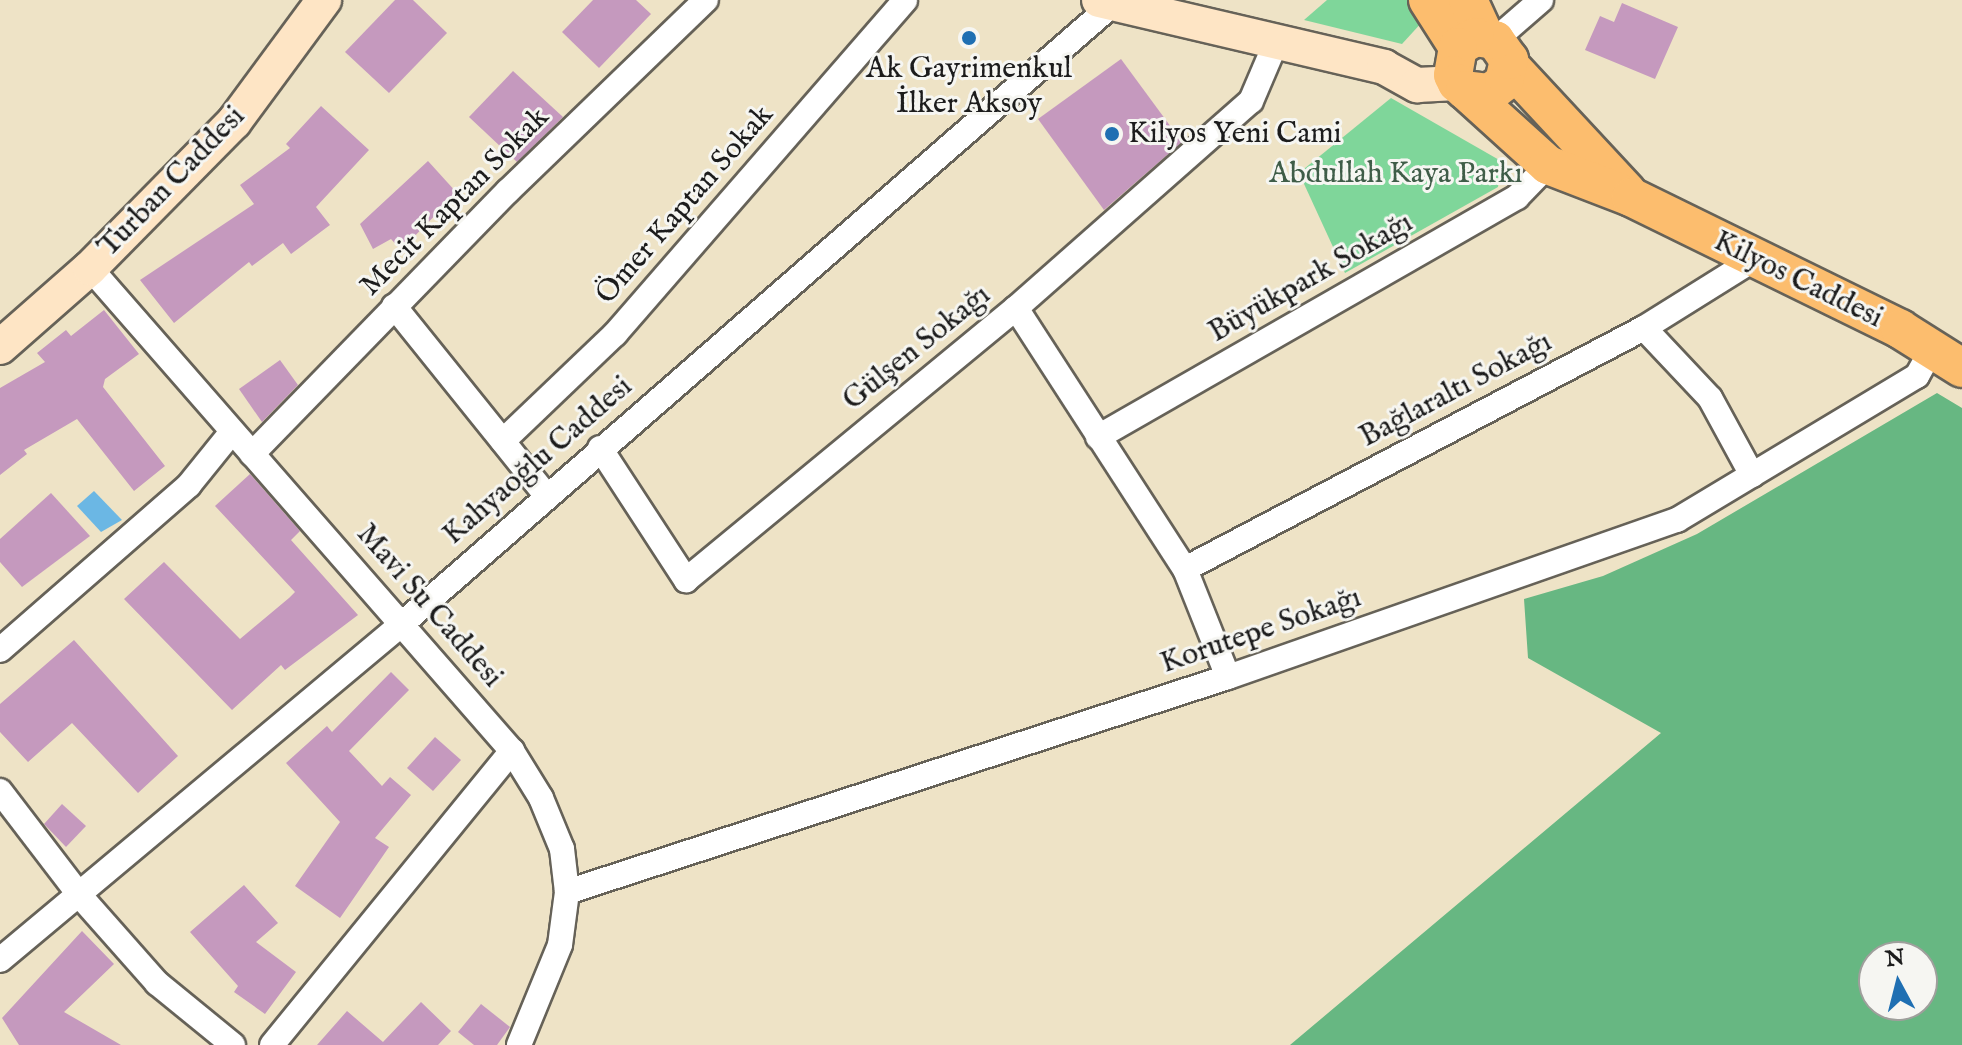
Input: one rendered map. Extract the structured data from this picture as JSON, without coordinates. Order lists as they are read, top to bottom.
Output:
{
  "streets": {
    "main road": ["Turban Caddesi", "Kilyos Caddesi"],
    "street": [
      "Mecit Kaptan Sokak",
      "Ömer Kaptan Sokak",
      "Büyükpark Sokağı",
      "Gülşen Sokağı",
      "Bağlaraltı Sokağı",
      "Kahyaoğlu Caddesi",
      "Mavi Su Caddesi",
      "Korutepe Sokağı"
    ]
  },
  "crossings": [
    ["Turban Caddesi", "Mavi Su Caddesi"],
    ["Mecit Kaptan Sokak", "Mavi Su Caddesi"],
    ["Kilyos Caddesi", "Bağlaraltı Sokağı"],
    ["Kilyos Caddesi", "Korutepe Sokağı"],
    ["Gülşen Sokağı", "Kahyaoğlu Caddesi"],
    ["Kahyaoğlu Caddesi", "Mavi Su Caddesi"],
    ["Mavi Su Caddesi", "Korutepe Sokağı"]
  ],
  "parks": ["Abdullah Kaya Parkı"],
  "places": ["Ak Gayrimenkul İlker Aksoy", "Kilyos Yeni Cami"],
  "north": "top"
}
